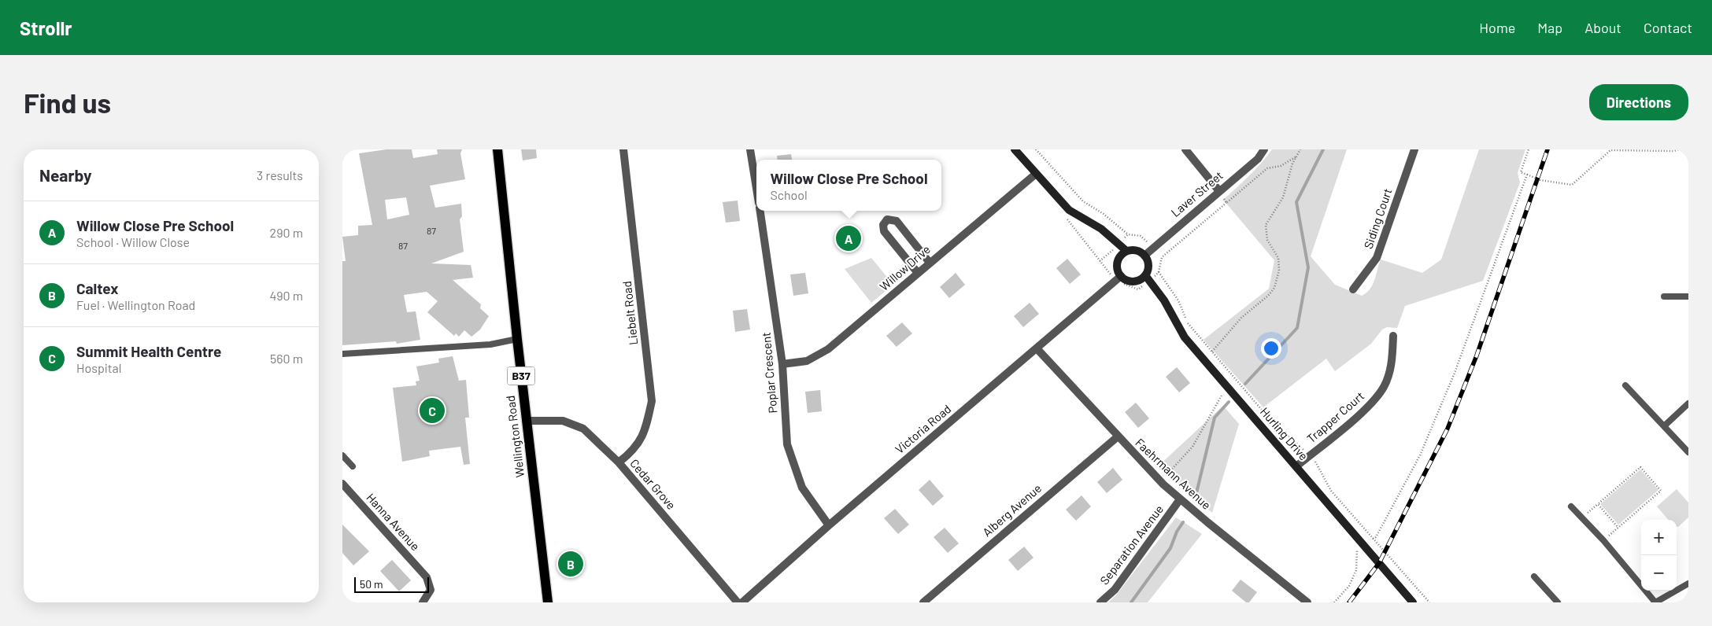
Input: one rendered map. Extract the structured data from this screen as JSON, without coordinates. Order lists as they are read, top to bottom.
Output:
{
  "streets": {
    "main road": ["B37", "Wellington Road"],
    "street": [
      "Laver Street",
      "Siding Court",
      "Willow Drive",
      "Liebelt Road",
      "Poplar Crescent",
      "Trapper Court",
      "Victoria Road",
      "Hurling Drive",
      "Faehrmann Avenue",
      "Cedar Grove",
      "Alberg Avenue",
      "Hanna Avenue",
      "Separation Avenue"
    ]
  },
  "crossings": [
    ["Laver Street", "Victoria Road"],
    ["Laver Street", "Hurling Drive"],
    ["Willow Drive", "Poplar Crescent"],
    ["Liebelt Road", "Cedar Grove"],
    ["Poplar Crescent", "Victoria Road"],
    ["Trapper Court", "Hurling Drive"],
    ["Victoria Road", "Hurling Drive"],
    ["Victoria Road", "Faehrmann Avenue"],
    ["Wellington Road", "Cedar Grove"],
    ["Faehrmann Avenue", "Alberg Avenue"],
    ["Faehrmann Avenue", "Separation Avenue"]
  ],
  "house_numbers": ["87", "87"],
  "scale_bar": "50 m",
  "page": {
    "header": "Strollr",
    "nav": [
      "Home",
      "Map",
      "About",
      "Contact"
    ],
    "buttons": "Directions",
    "title": "Find us",
    "heading": ["Nearby", "3 results"],
    "popup": ["Willow Close Pre School", "School"],
    "list": [
      {
        "mark": "A",
        "name": "Willow Close Pre School",
        "note": "School · Willow Close",
        "value": "290 m"
      },
      {
        "mark": "B",
        "name": "Caltex",
        "note": "Fuel · Wellington Road",
        "value": "490 m"
      },
      {
        "mark": "C",
        "name": "Summit Health Centre",
        "note": "Hospital",
        "value": "560 m"
      }
    ],
    "pins": ["A", "C", "B"],
    "map_buttons": ["+", "−"],
    "scale": "50 m"
  }
}
